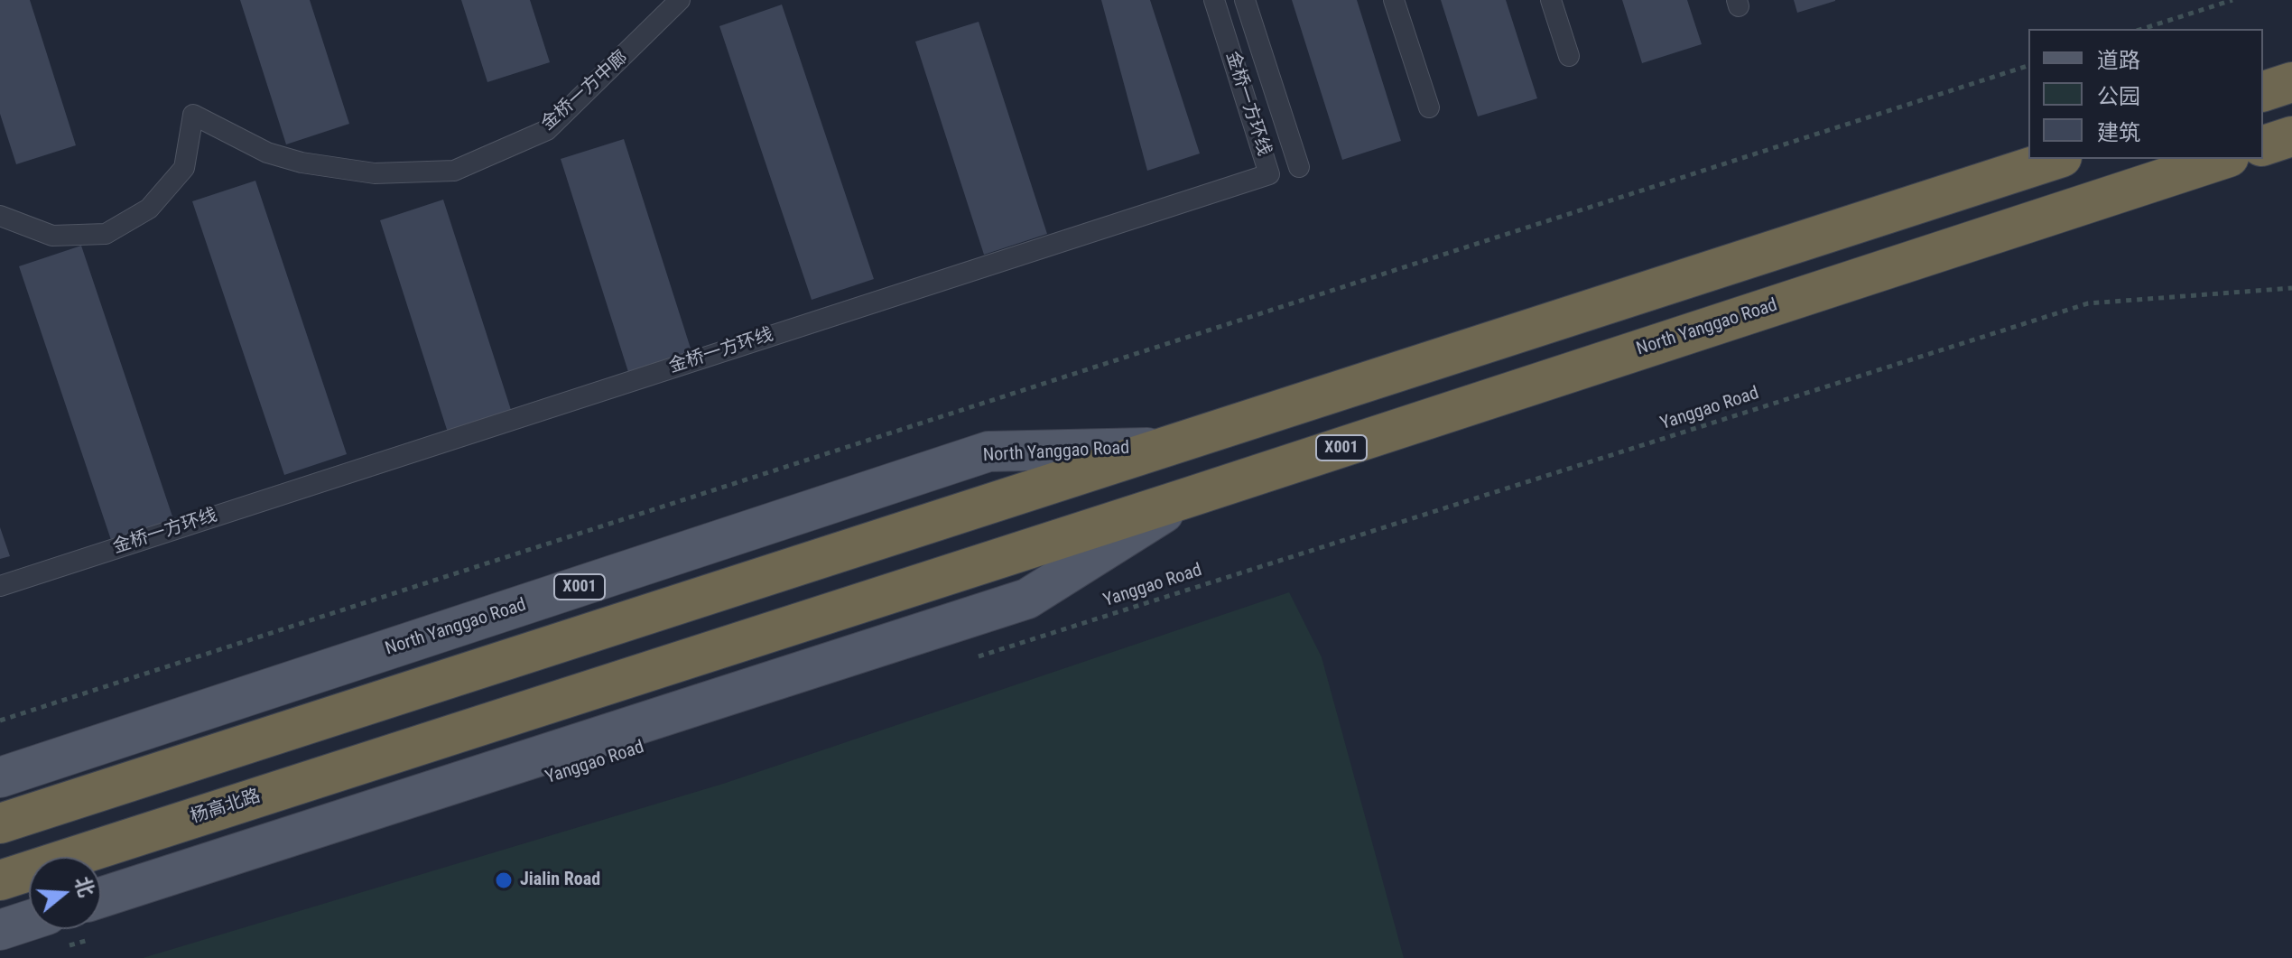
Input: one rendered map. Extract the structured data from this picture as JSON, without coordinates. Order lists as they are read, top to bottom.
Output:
{
  "streets": {
    "highway": ["North Yanggao Road", "X001", "杨高北路"],
    "lane": ["金桥一方中廊", "金桥一方环线"],
    "path": ["Yanggao Road"]
  },
  "crossings": [
    ["North Yanggao Road", "杨高北路"]
  ],
  "places": ["Jialin Road"],
  "legend": ["道路", "公园", "建筑"],
  "north": "right"
}
